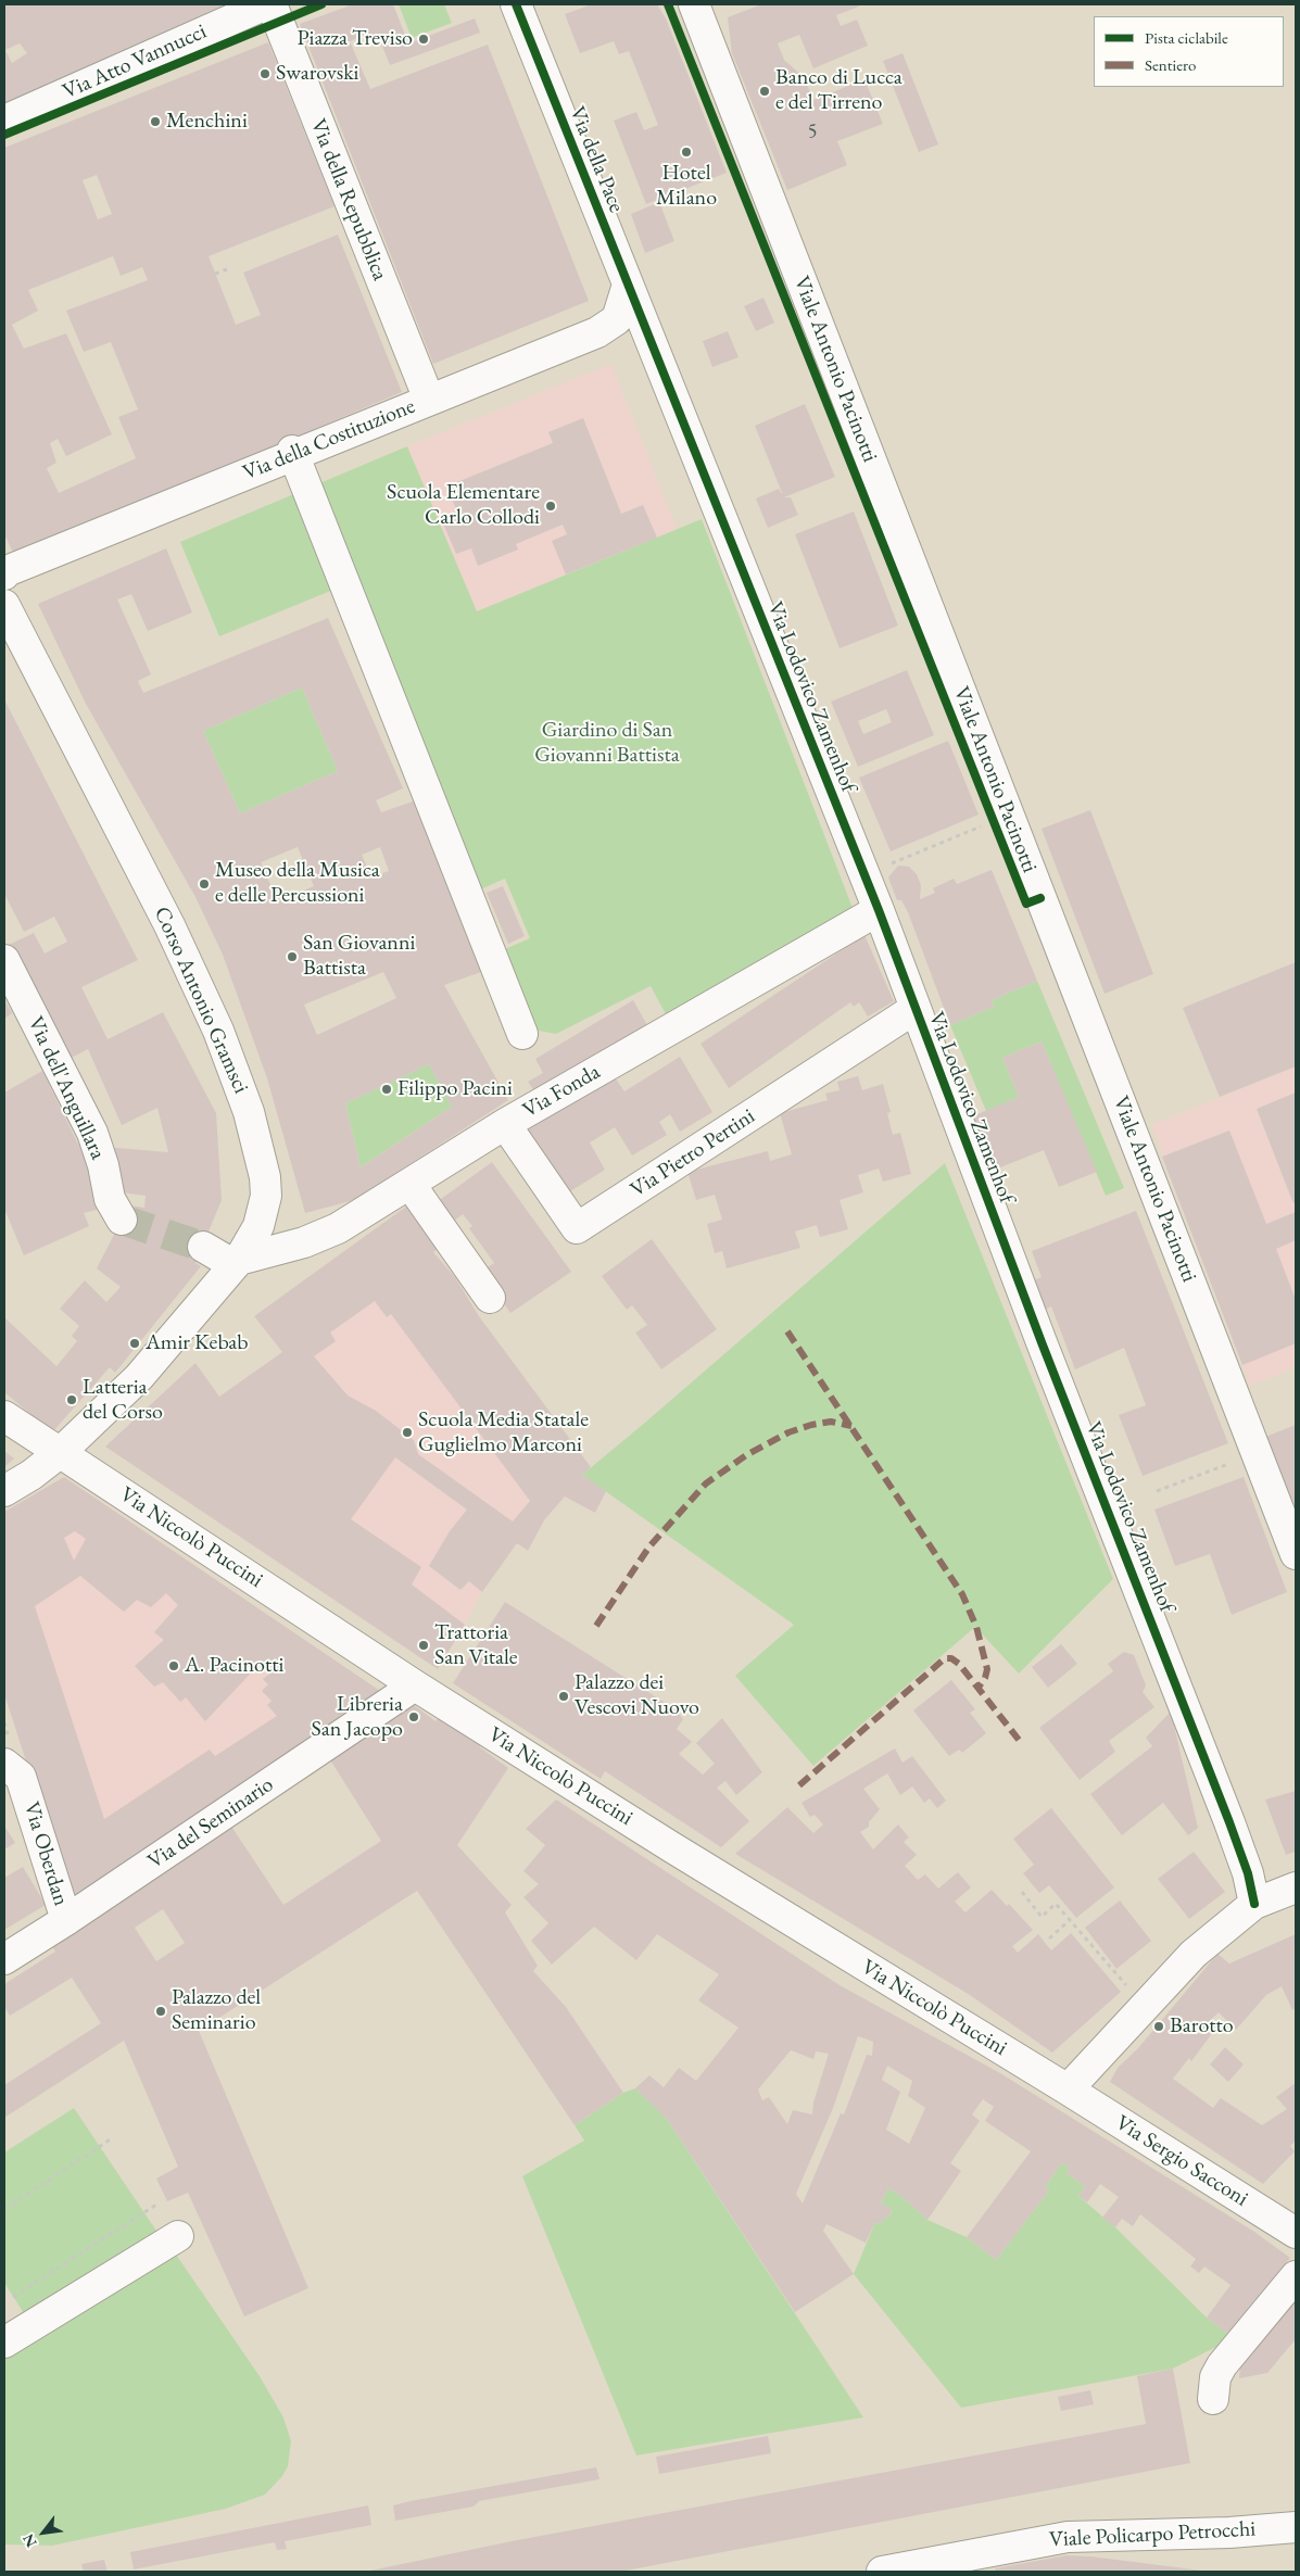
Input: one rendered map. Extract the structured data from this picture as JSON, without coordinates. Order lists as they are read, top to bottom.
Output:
{
  "streets": {
    "street": [
      "Via Atto Vannucci",
      "Via della Pace",
      "Via della Repubblica",
      "Viale Antonio Pacinotti",
      "Via della Costituzione",
      "Via Lodovico Zamenhof",
      "Corso Antonio Gramsci",
      "Via dell'Anguillara",
      "Via Fonda",
      "Via Pietro Pertini",
      "Via Niccolò Puccini",
      "Via del Seminario",
      "Via Oberdan",
      "Via Sergio Sacconi",
      "Viale Policarpo Petrocchi"
    ]
  },
  "crossings": [
    ["Via della Pace", "Via della Costituzione"],
    ["Via della Pace", "Via Lodovico Zamenhof"],
    ["Via della Repubblica", "Via della Costituzione"],
    ["Via della Costituzione", "Corso Antonio Gramsci"],
    ["Via Lodovico Zamenhof", "Via Fonda"],
    ["Via Lodovico Zamenhof", "Via Pietro Pertini"],
    ["Corso Antonio Gramsci", "Via Fonda"],
    ["Corso Antonio Gramsci", "Via Niccolò Puccini"],
    ["Via Fonda", "Via Pietro Pertini"],
    ["Via Niccolò Puccini", "Via del Seminario"],
    ["Via Niccolò Puccini", "Via Sergio Sacconi"],
    ["Via del Seminario", "Via Oberdan"]
  ],
  "parks": ["Giardino di San Giovanni Battista"],
  "places": [
    "Piazza Treviso",
    "Swarovski",
    "Banco di Lucca e del Tirreno",
    "Menchini",
    "Hotel Milano",
    "Scuola Elementare Carlo Collodi",
    "Museo della Musica e delle Percussioni",
    "San Giovanni Battista",
    "Filippo Pacini",
    "Amir Kebab",
    "Latteria del Corso",
    "Scuola Media Statale Guglielmo Marconi",
    "Trattoria San Vitale",
    "A. Pacinotti",
    "Palazzo dei Vescovi Nuovo",
    "Libreria San Jacopo",
    "Palazzo del Seminario",
    "Barotto"
  ],
  "house_numbers": ["5"],
  "legend": ["Pista ciclabile", "Sentiero"],
  "north": "bottom left"
}
